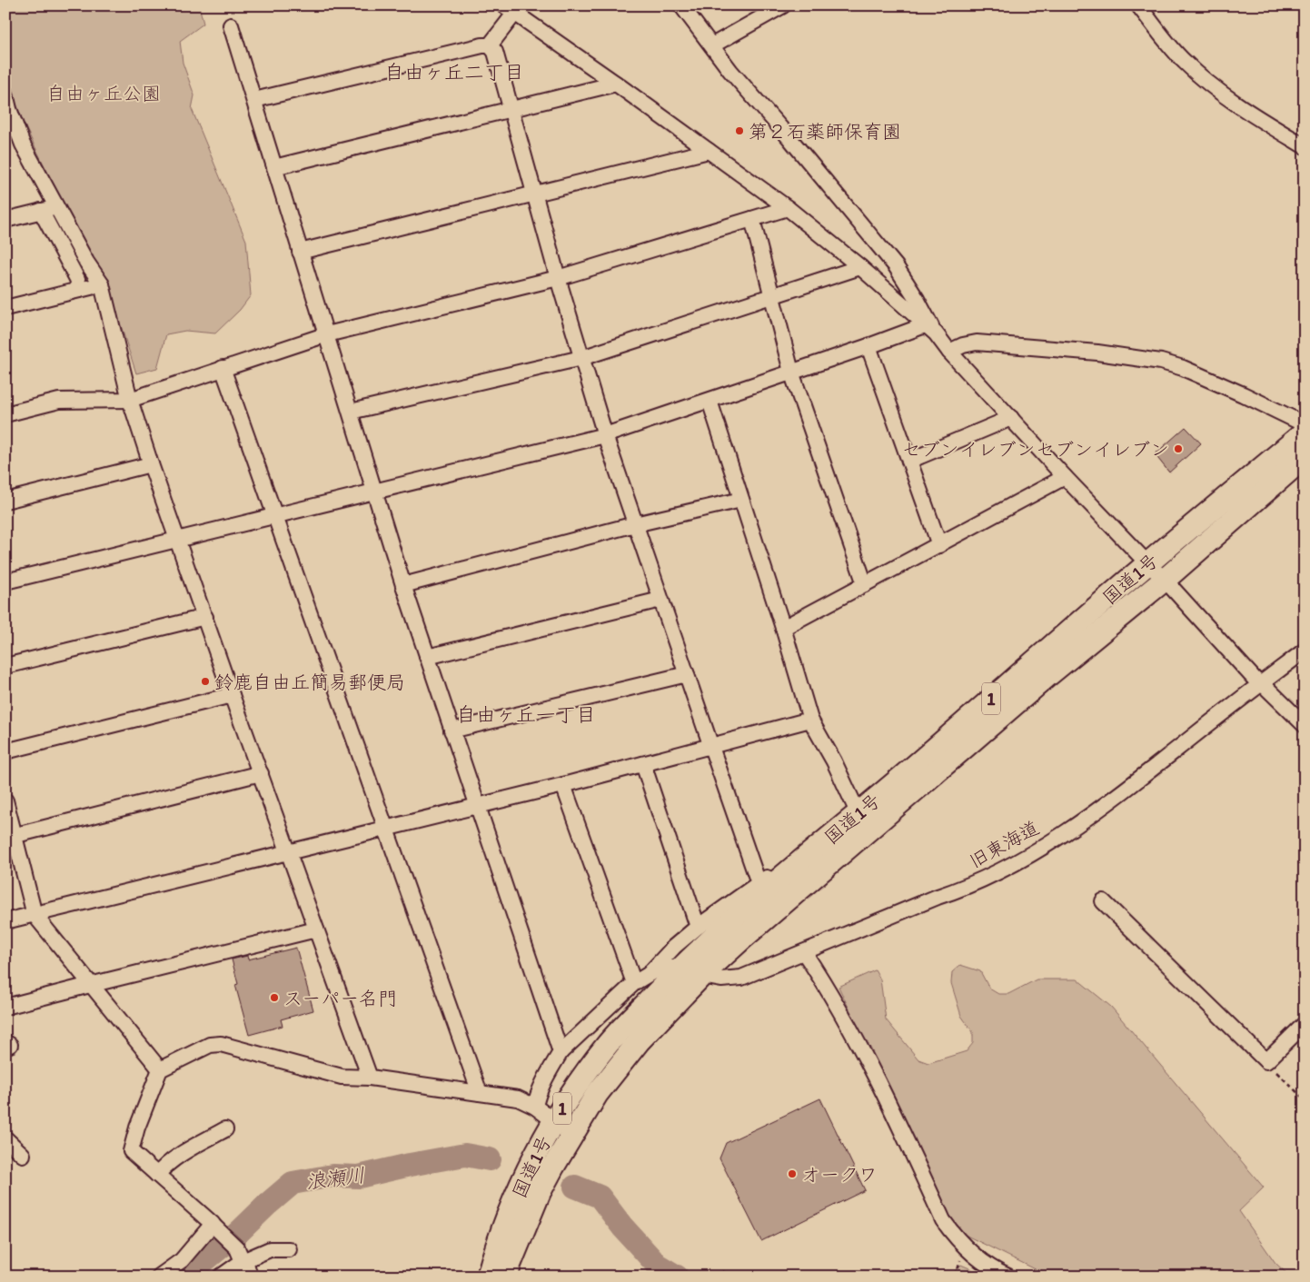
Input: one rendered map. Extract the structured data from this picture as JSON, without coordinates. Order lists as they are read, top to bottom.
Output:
{
  "streets": {
    "highway": ["国道1号", "1"],
    "street": ["旧東海道"]
  },
  "crossings": [
    ["国道1号", "旧東海道"]
  ],
  "districts": ["自由ヶ丘二丁目", "自由ヶ丘一丁目"],
  "water": ["浪瀬川"],
  "parks": ["自由ヶ丘公園"],
  "places": [
    "第２石薬師保育園",
    "セブンイレブンセブンイレブン",
    "鈴鹿自由丘簡易郵便局",
    "スーパー名門",
    "オークワ"
  ]
}
